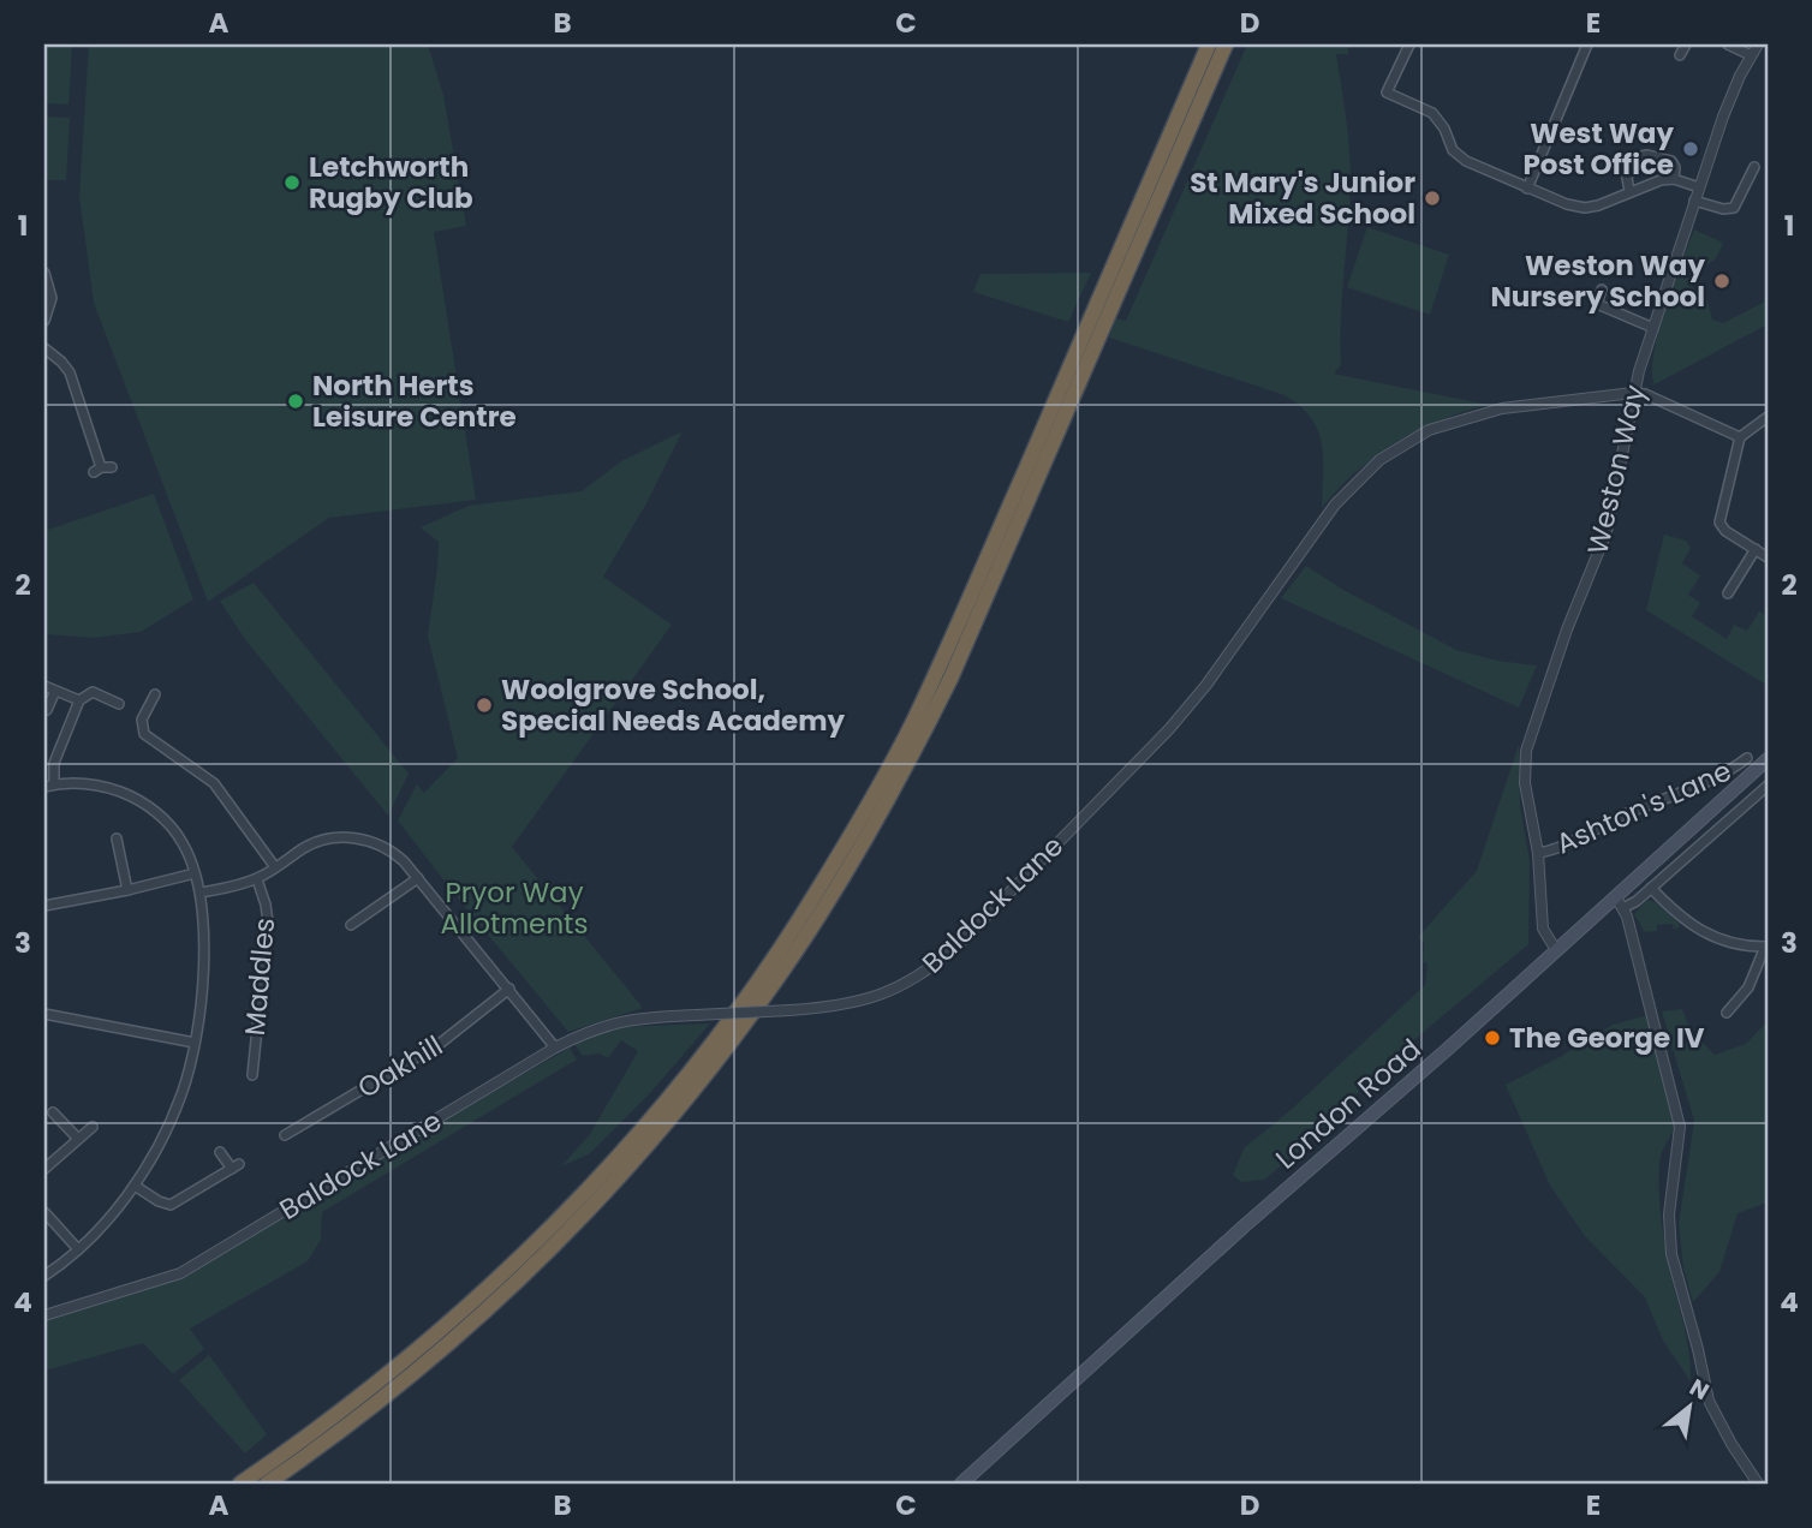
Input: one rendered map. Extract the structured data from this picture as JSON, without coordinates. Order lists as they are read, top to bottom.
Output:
{
  "streets": {
    "main road": ["London Road"],
    "street": [
      "Weston Way",
      "Ashton's Lane",
      "Baldock Lane",
      "Maddles",
      "Oakhill"
    ]
  },
  "crossings": [
    ["Weston Way", "Ashton's Lane"],
    ["Weston Way", "Baldock Lane"],
    ["Weston Way", "London Road"]
  ],
  "parks": ["Pryor Way Allotments"],
  "places": [
    "West Way Post Office",
    "Letchworth Rugby Club",
    "St Mary's Junior Mixed School",
    "Weston Way Nursery School",
    "North Herts Leisure Centre",
    "Woolgrove School, Special Needs Academy",
    "The George IV"
  ],
  "north": "top right",
  "grid": {
    "columns": [
      "A",
      "B",
      "C",
      "D",
      "E"
    ],
    "rows": [
      "1",
      "2",
      "3",
      "4"
    ]
  }
}
